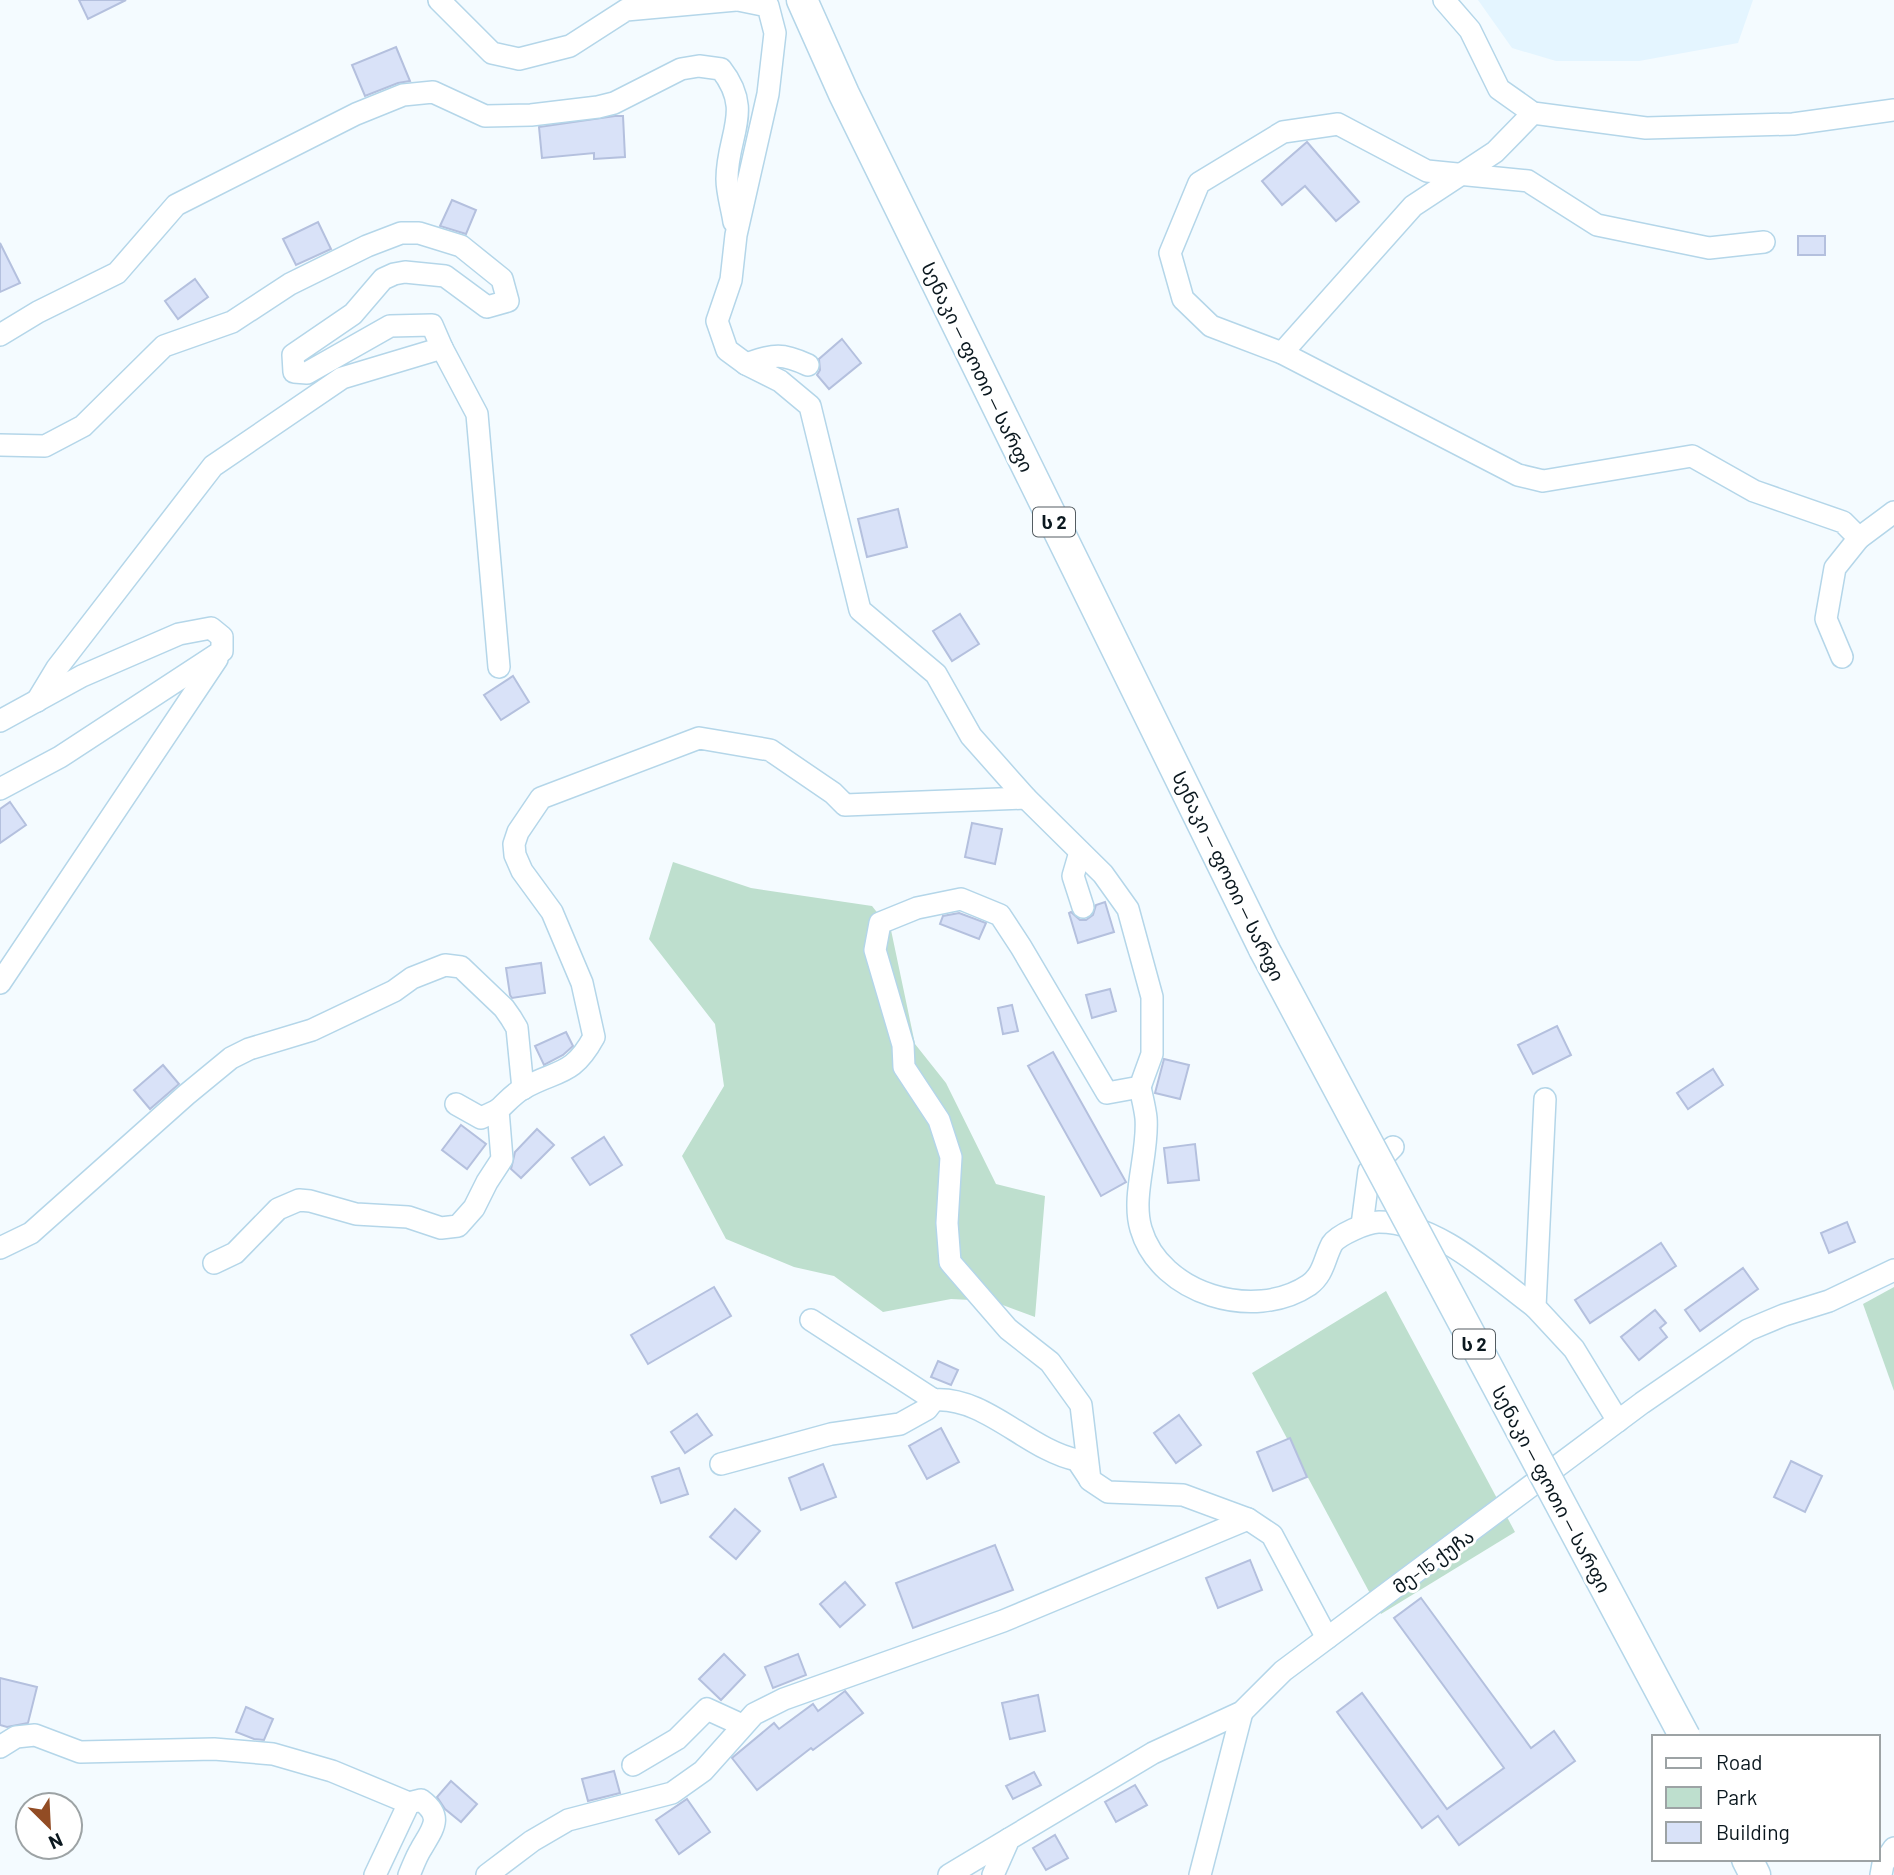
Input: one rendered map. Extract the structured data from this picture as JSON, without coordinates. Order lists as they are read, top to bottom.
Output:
{
  "streets": {
    "highway": ["სენაკი — ფოთი — სარფი", "ს 2"],
    "street": ["მე-15 ქუჩა"]
  },
  "legend": ["Road", "Park", "Building"],
  "north": "bottom right"
}
